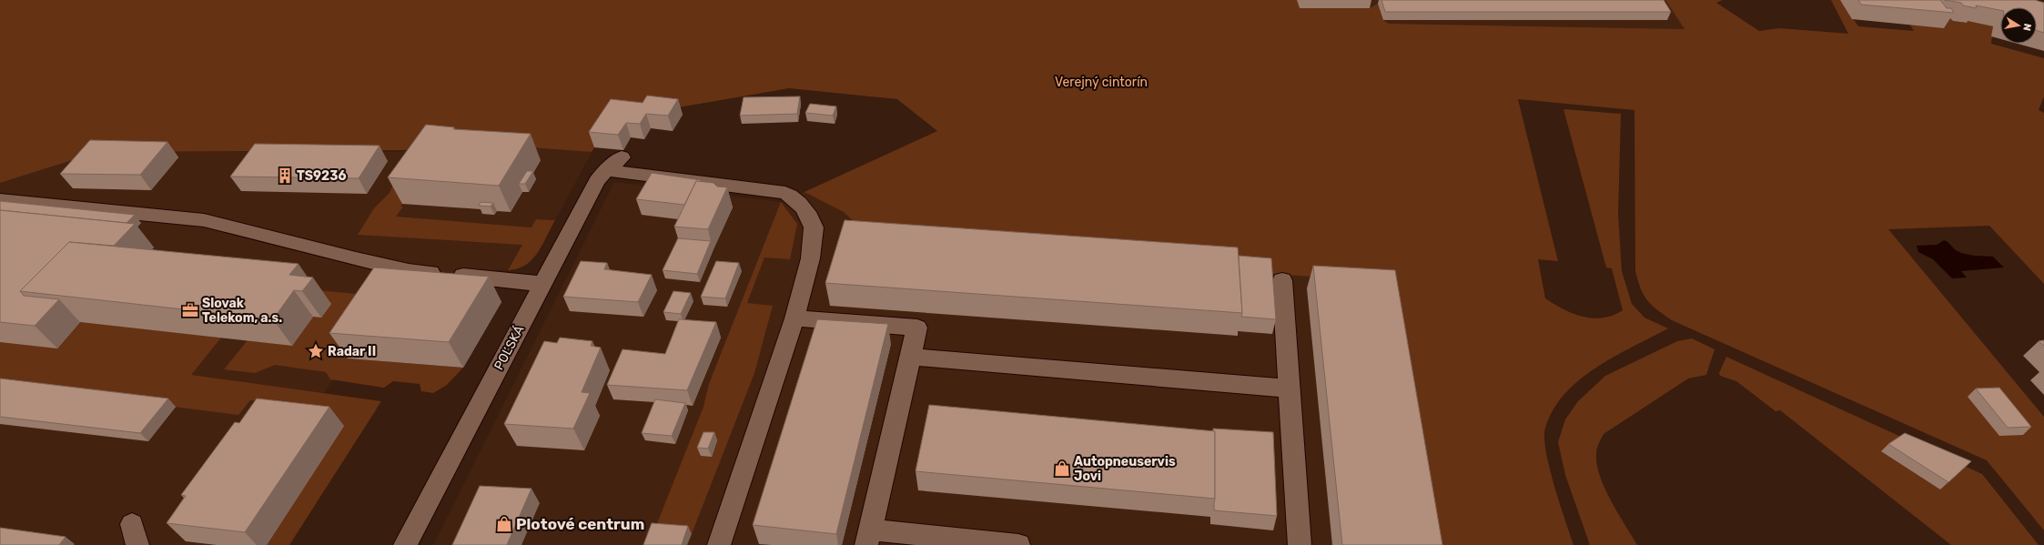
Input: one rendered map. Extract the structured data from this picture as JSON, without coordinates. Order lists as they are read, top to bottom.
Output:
{
  "streets": {
    "street": ["POĽSKÁ"]
  },
  "parks": ["Verejný cintorín"],
  "places": {
    "building": ["TS9236"],
    "office": ["Slovak Telekom, a.s."],
    "place": ["Radar II"],
    "shop": ["Autopneuservis Jovi", "Plotové centrum"]
  },
  "north": "right"
}
